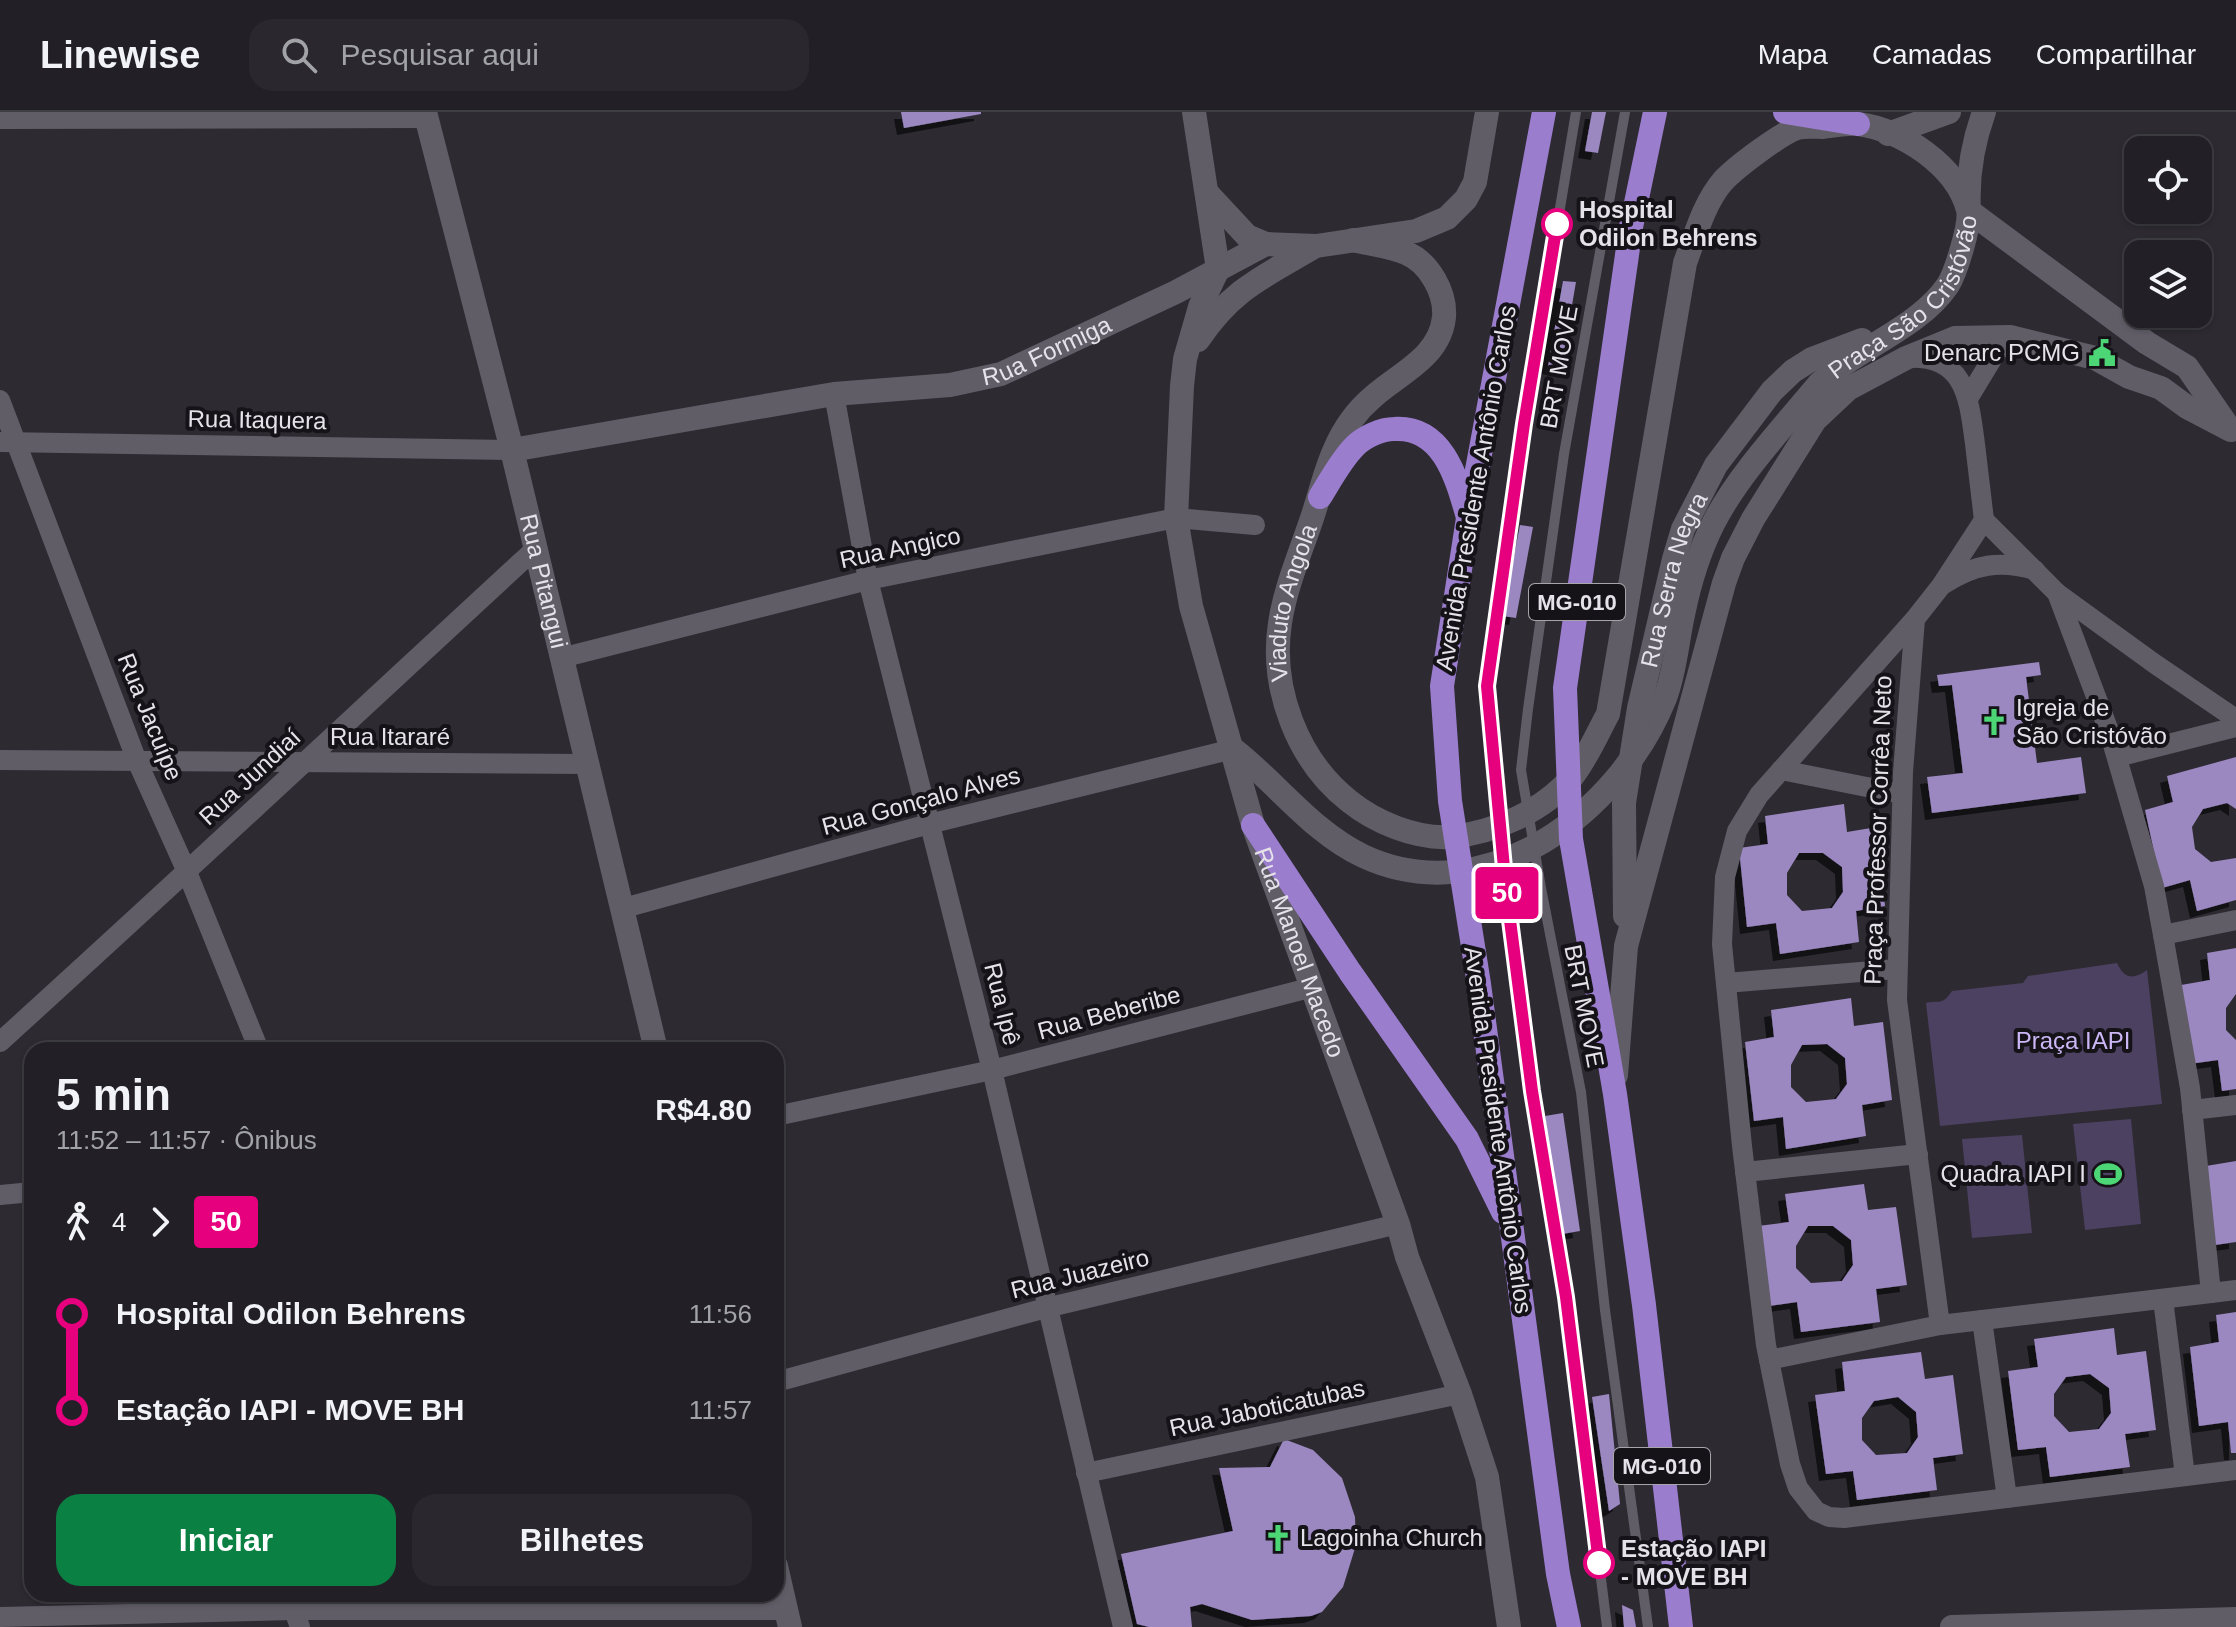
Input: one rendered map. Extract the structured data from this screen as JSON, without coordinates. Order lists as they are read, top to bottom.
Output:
{
  "streets": {
    "highway": ["Avenida Presidente Antônio Carlos", "MG-010"],
    "street": [
      "Praça São Cristóvão",
      "Rua Formiga",
      "Rua Itaquera",
      "Rua Angico",
      "Rua Pitangui",
      "Rua Serra Negra",
      "Viaduto Angola",
      "Rua Jacuípe",
      "Rua Itararé",
      "Rua Jundiaí",
      "Rua Gonçalo Alves",
      "Praça Professor Corrêa Neto",
      "Rua Manoel Macedo",
      "Rua Ipê",
      "Rua Beberibe",
      "Rua Juazeiro",
      "Rua Jaboticatubas"
    ],
    "lane": ["BRT MOVE"]
  },
  "crossings": [
    ["Praça São Cristóvão", "Rua Serra Negra"],
    ["Praça São Cristóvão", "Viaduto Angola"],
    ["Rua Formiga", "Rua Itaquera"],
    ["Rua Formiga", "Rua Pitangui"],
    ["Rua Formiga", "Viaduto Angola"],
    ["Rua Formiga", "Rua Manoel Macedo"],
    ["Rua Formiga", "Rua Ipê"],
    ["Rua Itaquera", "Rua Pitangui"],
    ["Rua Itaquera", "Rua Jacuípe"],
    ["Rua Angico", "Rua Pitangui"],
    ["Rua Angico", "Rua Manoel Macedo"],
    ["Rua Angico", "Rua Ipê"],
    ["Rua Pitangui", "Rua Itararé"],
    ["Rua Pitangui", "Rua Jundiaí"],
    ["Rua Pitangui", "Rua Gonçalo Alves"],
    ["Rua Serra Negra", "MG-010"],
    ["Rua Jacuípe", "Rua Itararé"],
    ["Rua Jacuípe", "Rua Jundiaí"],
    ["Rua Itararé", "Rua Jundiaí"],
    ["Rua Gonçalo Alves", "Rua Manoel Macedo"],
    ["Rua Gonçalo Alves", "Rua Ipê"],
    ["Rua Manoel Macedo", "Rua Beberibe"],
    ["Rua Manoel Macedo", "Rua Juazeiro"],
    ["Rua Manoel Macedo", "Rua Jaboticatubas"],
    ["Rua Ipê", "Rua Beberibe"],
    ["Rua Ipê", "Rua Juazeiro"],
    ["Rua Ipê", "Rua Jaboticatubas"]
  ],
  "parks": ["Praça IAPI"],
  "places": {
    "other": ["Hospital Odilon Behrens", "Estação IAPI - MOVE BH"],
    "public building": ["Denarc PCMG"],
    "church": ["Igreja de São Cristóvão", "Lagoinha Church"],
    "sports": ["Quadra IAPI I"]
  },
  "lines": ["bus line 50"],
  "page": {
    "header": "Linewise",
    "search": "Pesquisar aqui",
    "nav": ["Mapa", "Camadas", "Compartilhar"],
    "on_map": "50",
    "heading": ["5 min", "11:52 – 11:57 · Ônibus", "R$4.80"],
    "legs": ["4", "50"],
    "list": [
      {
        "name": "Hospital Odilon Behrens",
        "value": "11:56"
      },
      {
        "name": "Estação IAPI - MOVE BH",
        "value": "11:57"
      }
    ],
    "buttons": ["Iniciar", "Bilhetes"]
  }
}
